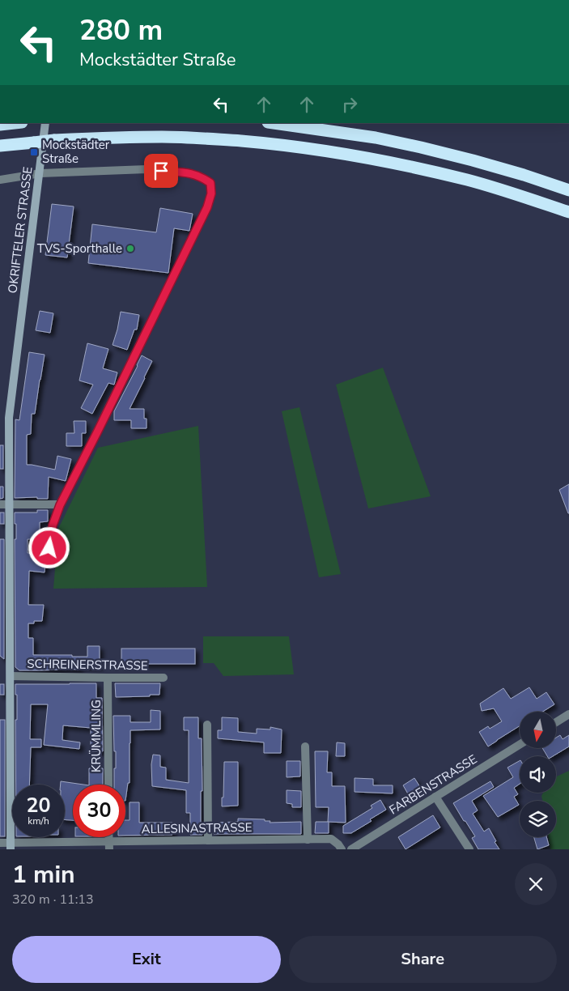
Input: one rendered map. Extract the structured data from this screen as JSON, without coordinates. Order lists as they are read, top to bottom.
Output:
{
  "streets": {
    "street": [
      "OKRIFTELER STRASSE",
      "SCHREINERSTRASSE",
      "KRÜMMLING",
      "FARBENSTRASSE",
      "ALLESINASTRASSE"
    ]
  },
  "crossings": [
    ["OKRIFTELER STRASSE", "SCHREINERSTRASSE"],
    ["OKRIFTELER STRASSE", "ALLESINASTRASSE"],
    ["SCHREINERSTRASSE", "KRÜMMLING"]
  ],
  "places": {
    "transit": ["Mockstädter Straße"],
    "other": ["TVS-Sporthalle"]
  },
  "north": "bottom",
  "page": {
    "turn": ["280 m", "Mockstädter Straße"],
    "speed": "20 km/h",
    "limit": "30",
    "heading": ["1 min", "320 m · 11:13"],
    "buttons": ["Exit", "Share"]
  }
}
